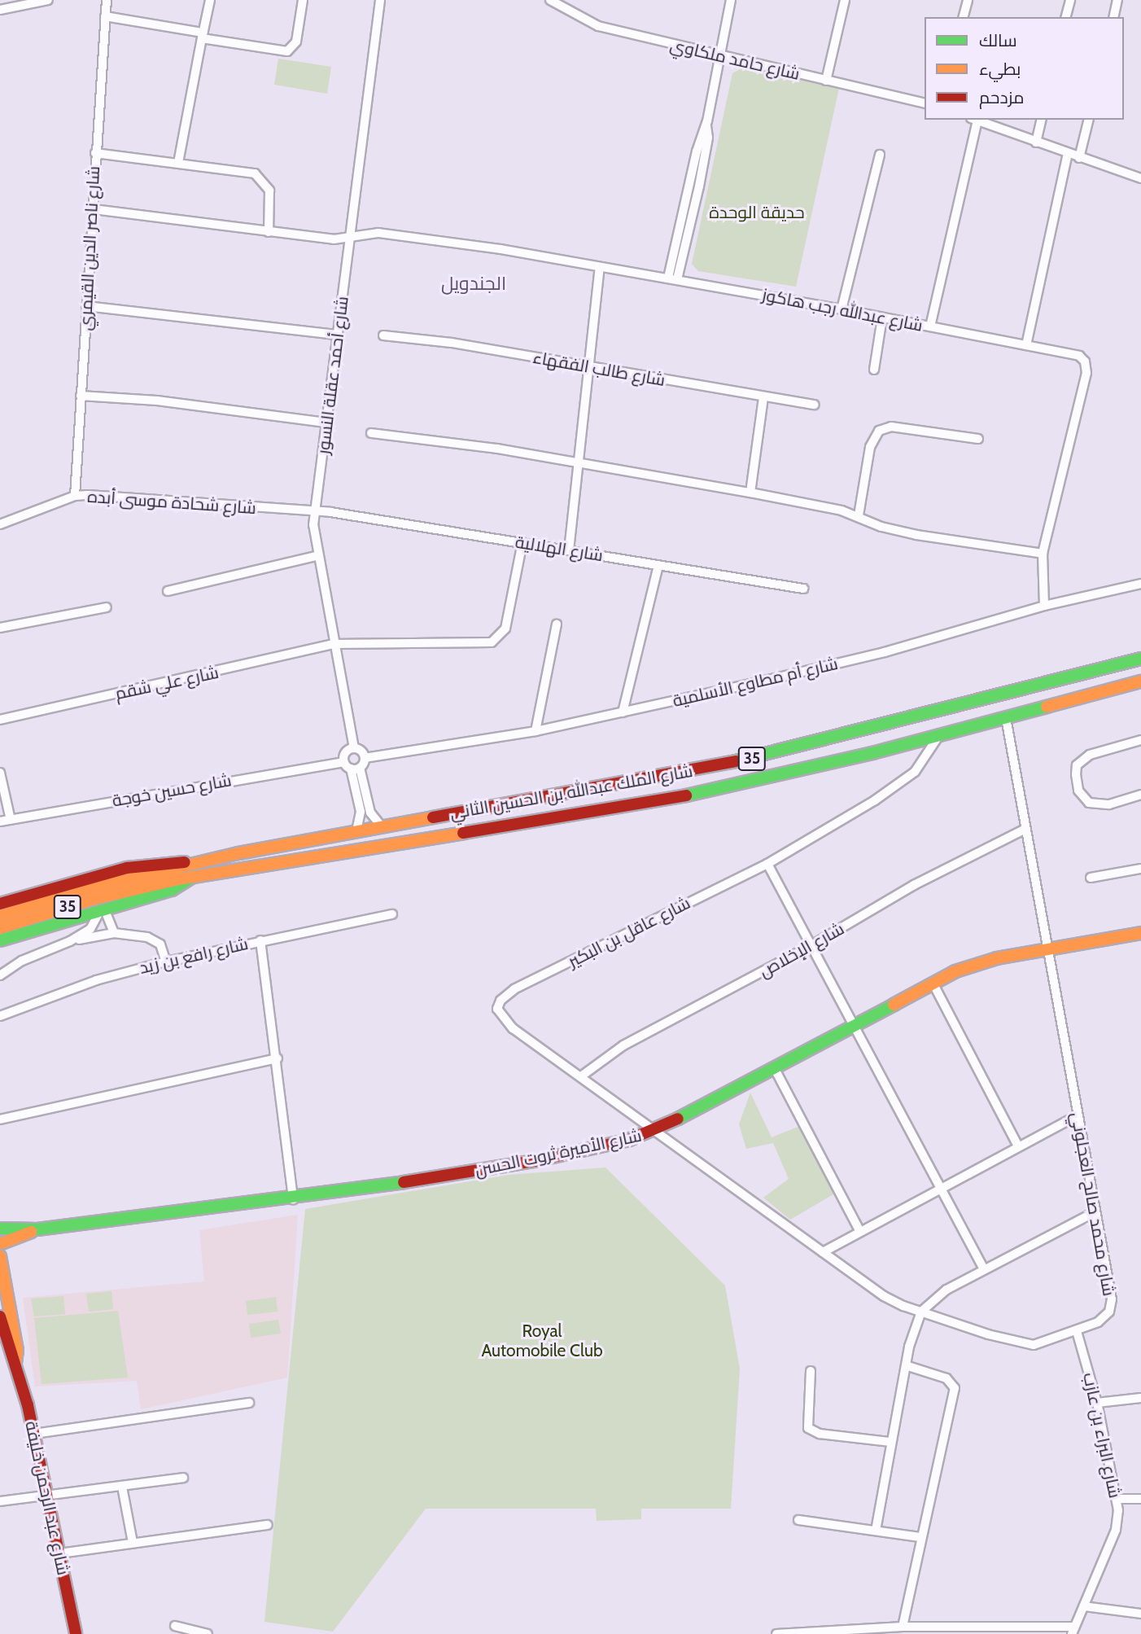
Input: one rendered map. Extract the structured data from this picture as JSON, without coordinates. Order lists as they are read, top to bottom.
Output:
{
  "streets": {
    "main road": [
      "35",
      "شارع الملك عبدالله بن الحسين الثاني",
      "شارع الأميرة ثروت الحسن",
      "شارع عبد الرحمن خليفة"
    ],
    "street": [
      "شارع حامد ملكاوي",
      "شارع ناصر الدين القيمري",
      "شارع عبدالله رجب هاكوز",
      "شارع طالب الفقهاء",
      "شارع أحمد عقلة النسور",
      "شارع شحادة موسى أبده",
      "شارع الهلالية",
      "شارع أم مطاوع الأسلمية",
      "شارع علي شقم",
      "شارع حسين خوجة",
      "شارع عاقل بن البكير",
      "شارع الإخلاص",
      "شارع رافع بن زيد",
      "شارع محمد صالح العجلوني",
      "شارع البراء بن عازب"
    ]
  },
  "crossings": [
    ["شارع ناصر الدين القيمري", "شارع عبدالله رجب هاكوز"],
    ["شارع ناصر الدين القيمري", "شارع شحادة موسى أبده"],
    ["شارع عبدالله رجب هاكوز", "شارع أحمد عقلة النسور"],
    ["شارع عبدالله رجب هاكوز", "شارع أم مطاوع الأسلمية"],
    ["شارع أحمد عقلة النسور", "شارع شحادة موسى أبده"],
    ["شارع أحمد عقلة النسور", "شارع الهلالية"],
    ["شارع أحمد عقلة النسور", "شارع أم مطاوع الأسلمية"],
    ["شارع أحمد عقلة النسور", "شارع علي شقم"],
    ["شارع أحمد عقلة النسور", "شارع حسين خوجة"],
    ["شارع شحادة موسى أبده", "شارع الهلالية"],
    ["شارع الهلالية", "شارع علي شقم"],
    ["شارع أم مطاوع الأسلمية", "شارع حسين خوجة"],
    ["شارع الملك عبدالله بن الحسين الثاني", "شارع عاقل بن البكير"],
    ["شارع الملك عبدالله بن الحسين الثاني", "شارع محمد صالح العجلوني"],
    ["شارع عاقل بن البكير", "شارع محمد صالح العجلوني"],
    ["شارع الإخلاص", "شارع محمد صالح العجلوني"],
    ["شارع الأميرة ثروت الحسن", "شارع محمد صالح العجلوني"],
    ["شارع محمد صالح العجلوني", "شارع البراء بن عازب"]
  ],
  "districts": ["الجندويل"],
  "parks": ["حديقة الوحدة", "Royal Automobile Club"],
  "legend": ["سالك", "بطيء", "مزدحم"]
}
